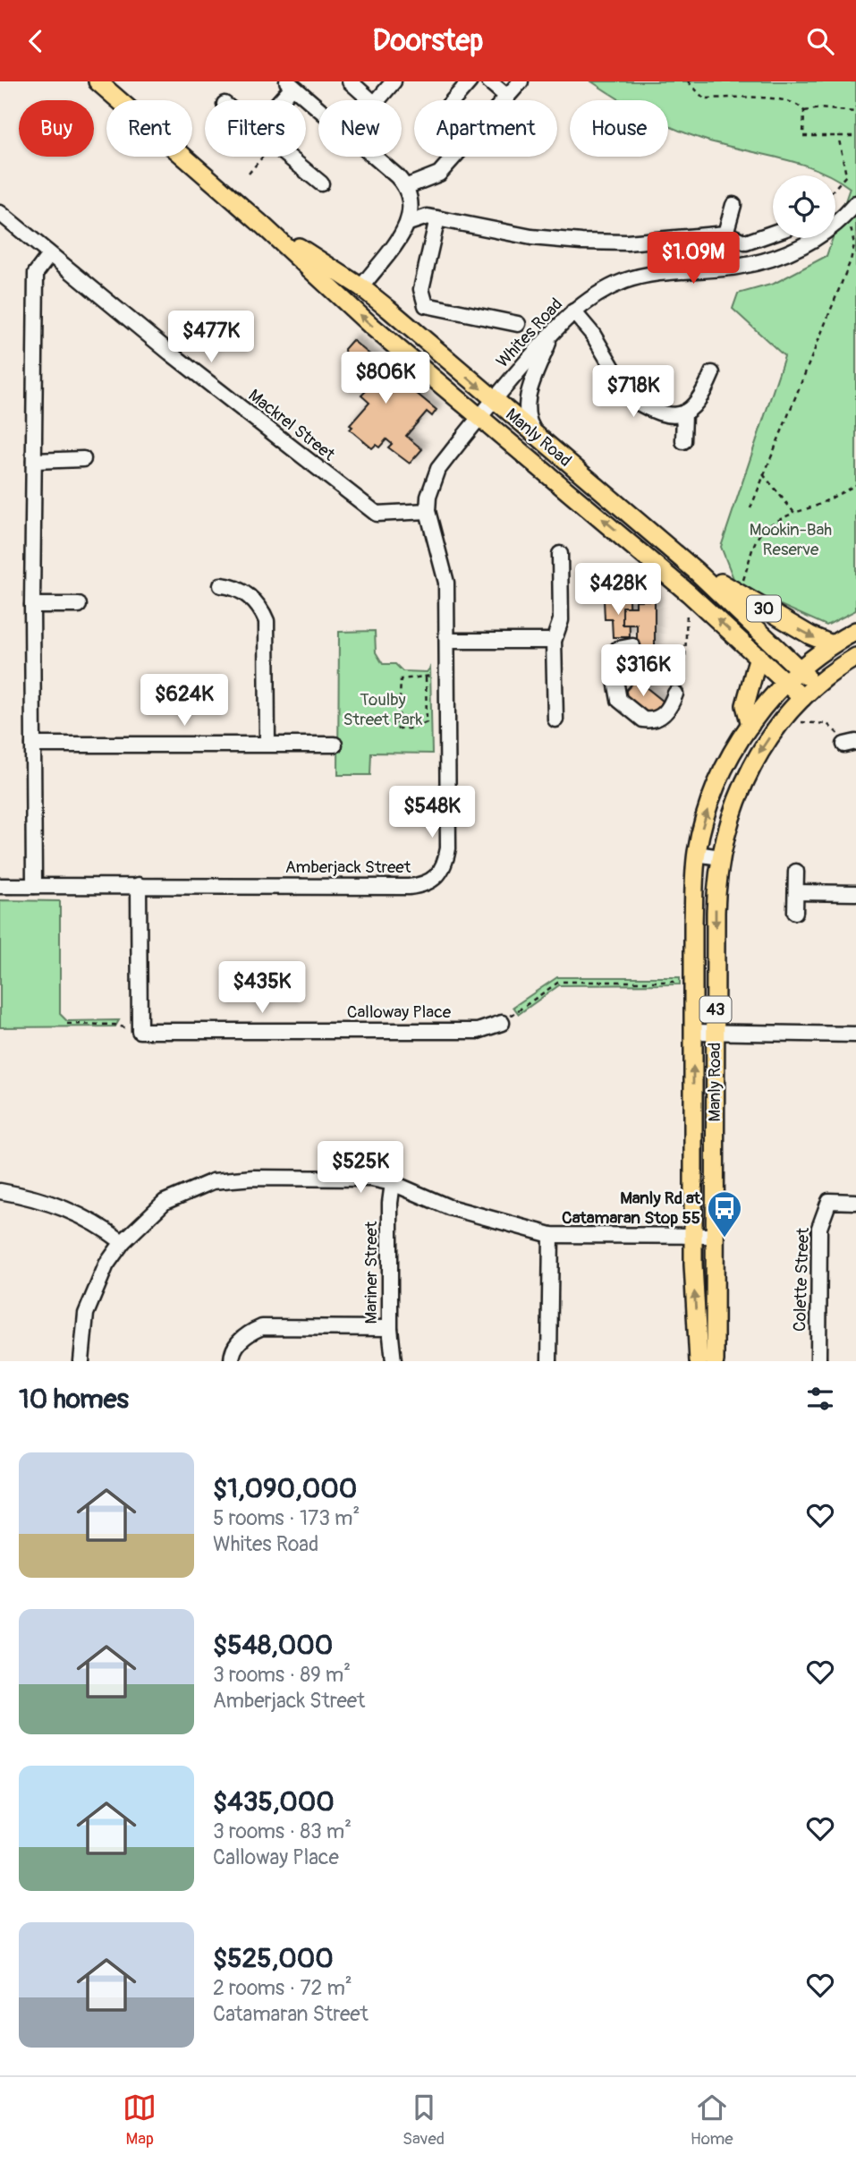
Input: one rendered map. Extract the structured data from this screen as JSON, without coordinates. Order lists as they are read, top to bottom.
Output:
{
  "streets": {
    "main road": ["Manly Road", "30", "43"],
    "street": [
      "Whites Road",
      "Mackrel Street",
      "Amberjack Street",
      "Calloway Place",
      "Mariner Street",
      "Colette Street"
    ]
  },
  "crossings": [
    ["Whites Road", "Manly Road"],
    ["Whites Road", "Amberjack Street"],
    ["Mackrel Street", "Amberjack Street"],
    ["Manly Road", "30"],
    ["Manly Road", "Amberjack Street"]
  ],
  "parks": ["Mookin-Bah Reserve", "Toulby Street Park"],
  "places": {
    "bus stop": ["Manly Rd at Catamaran Stop 55"]
  },
  "page": {
    "header": "Doorstep",
    "chip": [
      "Buy",
      "Rent",
      "Filters",
      "New",
      "Apartment",
      "House"
    ],
    "price": [
      "$1.09M",
      "$477K",
      "$806K",
      "$718K",
      "$428K",
      "$316K",
      "$624K",
      "$548K",
      "$435K",
      "$525K"
    ],
    "heading": "10 homes",
    "list": [
      {
        "name": "$1,090,000",
        "note": "5 rooms · 173 m² · Whites Road"
      },
      {
        "name": "$548,000",
        "note": "3 rooms · 89 m² · Amberjack Street"
      },
      {
        "name": "$435,000",
        "note": "3 rooms · 83 m² · Calloway Place"
      },
      {
        "name": "$525,000",
        "note": "2 rooms · 72 m² · Catamaran Street"
      }
    ],
    "tabs": ["Map", "Saved", "Home"]
  }
}
